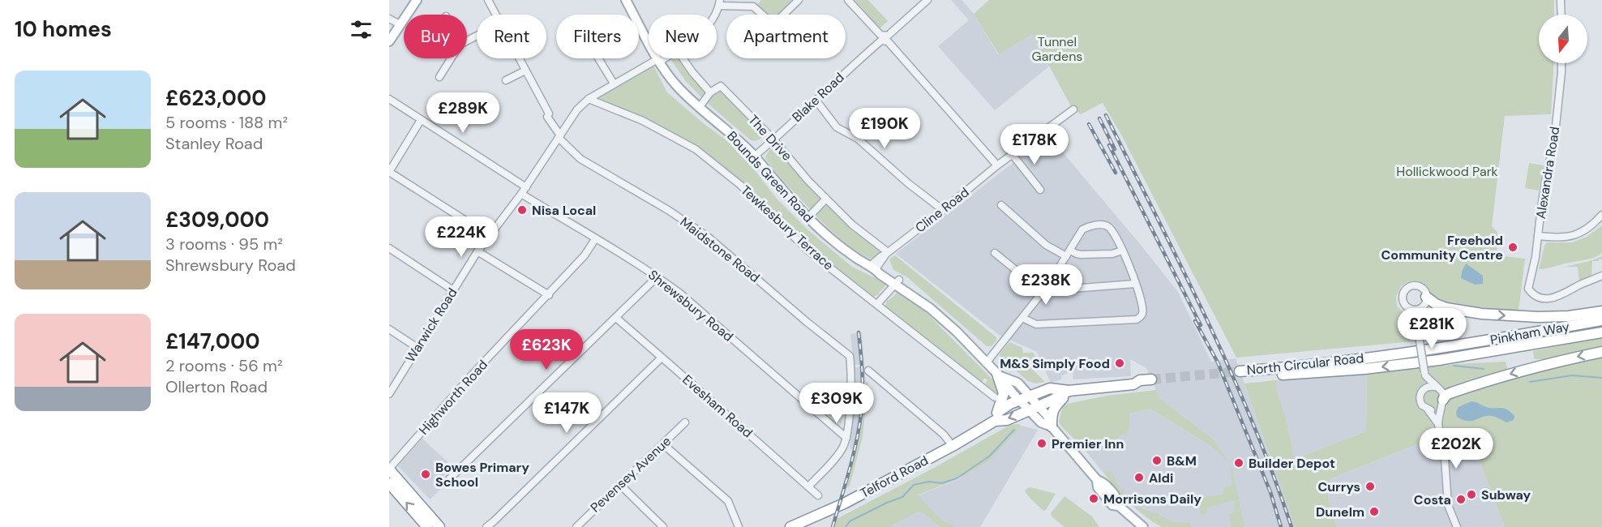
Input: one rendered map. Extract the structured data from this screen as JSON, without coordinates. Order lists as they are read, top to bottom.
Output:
{
  "streets": {
    "highway": ["Pinkham Way", "North Circular Road", "Telford Road"],
    "main road": ["Bounds Green Road"],
    "street": [
      "Blake Road",
      "The Drive",
      "Alexandra Road",
      "Cline Road",
      "Tewkesbury Terrace",
      "Maidstone Road",
      "Shrewsbury Road",
      "Warwick Road",
      "Highworth Road",
      "Evesham Road",
      "Pevensey Avenue"
    ]
  },
  "crossings": [
    ["Blake Road", "The Drive"],
    ["Blake Road", "Bounds Green Road"],
    ["The Drive", "Cline Road"],
    ["Bounds Green Road", "Cline Road"],
    ["Bounds Green Road", "Telford Road"],
    ["Tewkesbury Terrace", "Warwick Road"],
    ["Maidstone Road", "Shrewsbury Road"],
    ["Maidstone Road", "Warwick Road"],
    ["Shrewsbury Road", "Warwick Road"],
    ["Shrewsbury Road", "Highworth Road"],
    ["Pinkham Way", "North Circular Road"]
  ],
  "parks": ["Tunnel Gardens", "Hollickwood Park"],
  "places": [
    "Nisa Local",
    "Freehold Community Centre",
    "M&S Simply Food",
    "Premier Inn",
    "B&M",
    "Builder Depot",
    "Bowes Primary School",
    "Aldi",
    "Currys",
    "Subway",
    "Morrisons Daily",
    "Costa",
    "Dunelm"
  ],
  "north": "bottom",
  "page": {
    "heading": "10 homes",
    "chip": [
      "Buy",
      "Rent",
      "Filters",
      "New",
      "Apartment"
    ],
    "list": [
      {
        "name": "£623,000",
        "note": "5 rooms · 188 m² · Stanley Road"
      },
      {
        "name": "£309,000",
        "note": "3 rooms · 95 m² · Shrewsbury Road"
      },
      {
        "name": "£147,000",
        "note": "2 rooms · 56 m² · Ollerton Road"
      }
    ],
    "price": [
      "£289K",
      "£190K",
      "£178K",
      "£224K",
      "£238K",
      "£281K",
      "£623K",
      "£309K",
      "£147K",
      "£202K"
    ]
  }
}
